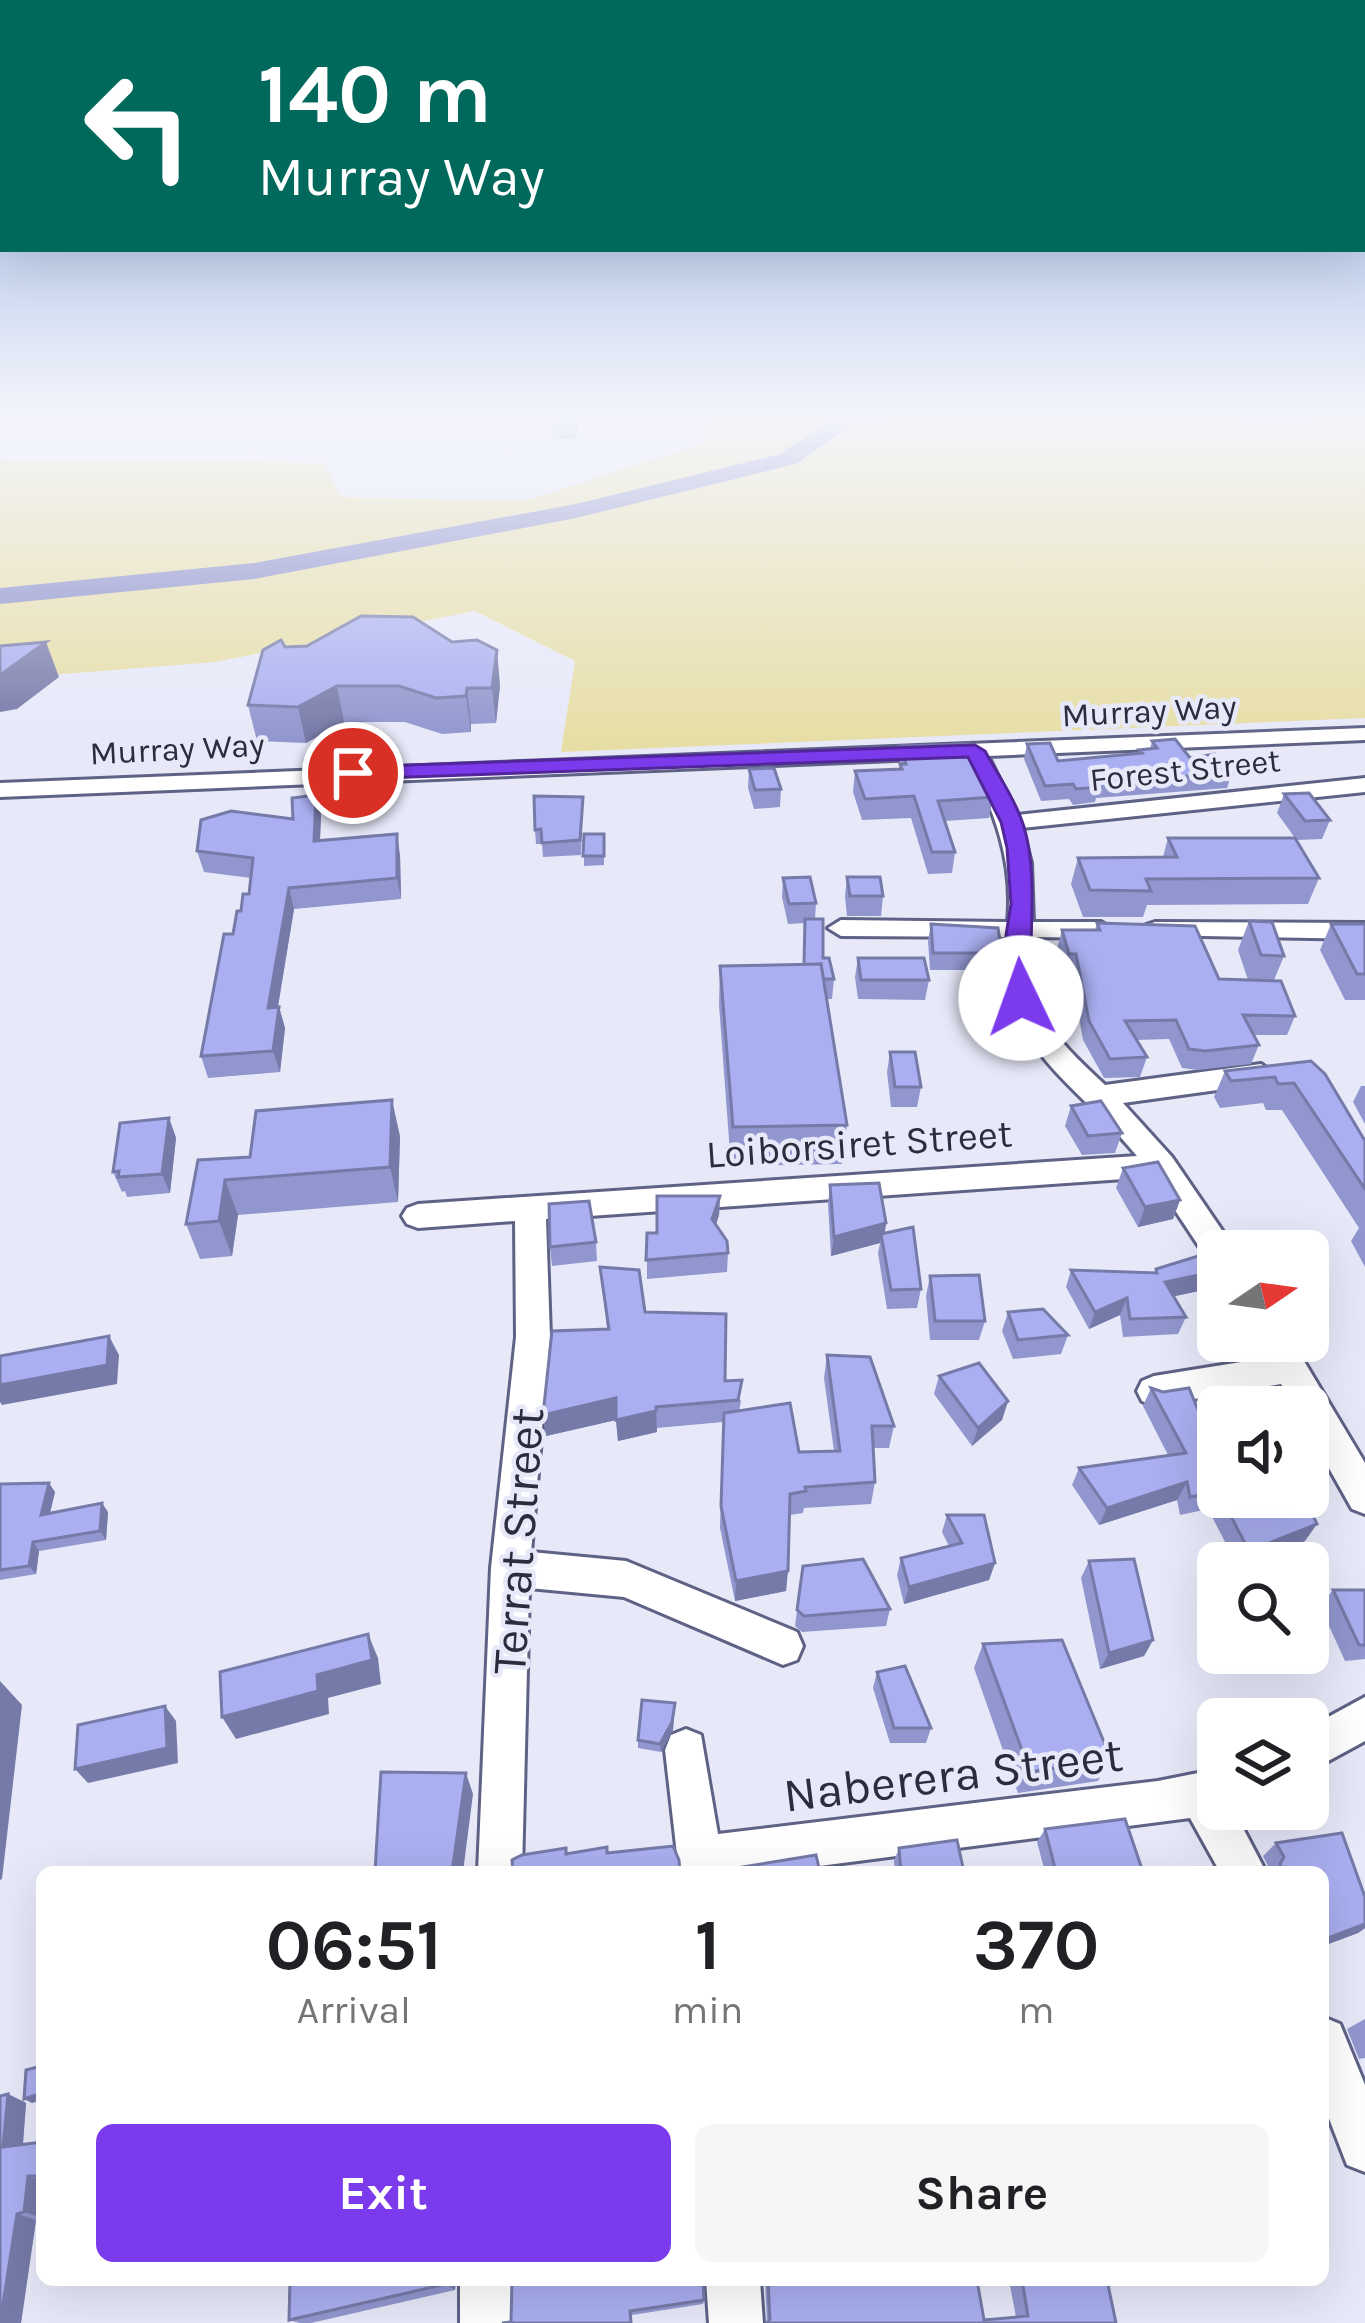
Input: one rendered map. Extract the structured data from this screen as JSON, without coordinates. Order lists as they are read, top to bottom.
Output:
{
  "streets": {
    "street": [
      "Murray Way",
      "Forest Street",
      "Loiborsiret Street",
      "Terrat Street",
      "Naberera Street"
    ]
  },
  "crossings": [
    ["Loiborsiret Street", "Terrat Street"]
  ],
  "north": "right",
  "page": {
    "turn": ["140 m", "Murray Way"],
    "eta": [
      "06:51",
      "Arrival",
      "1",
      "min",
      "370",
      "m"
    ],
    "buttons": ["Exit", "Share"]
  }
}
